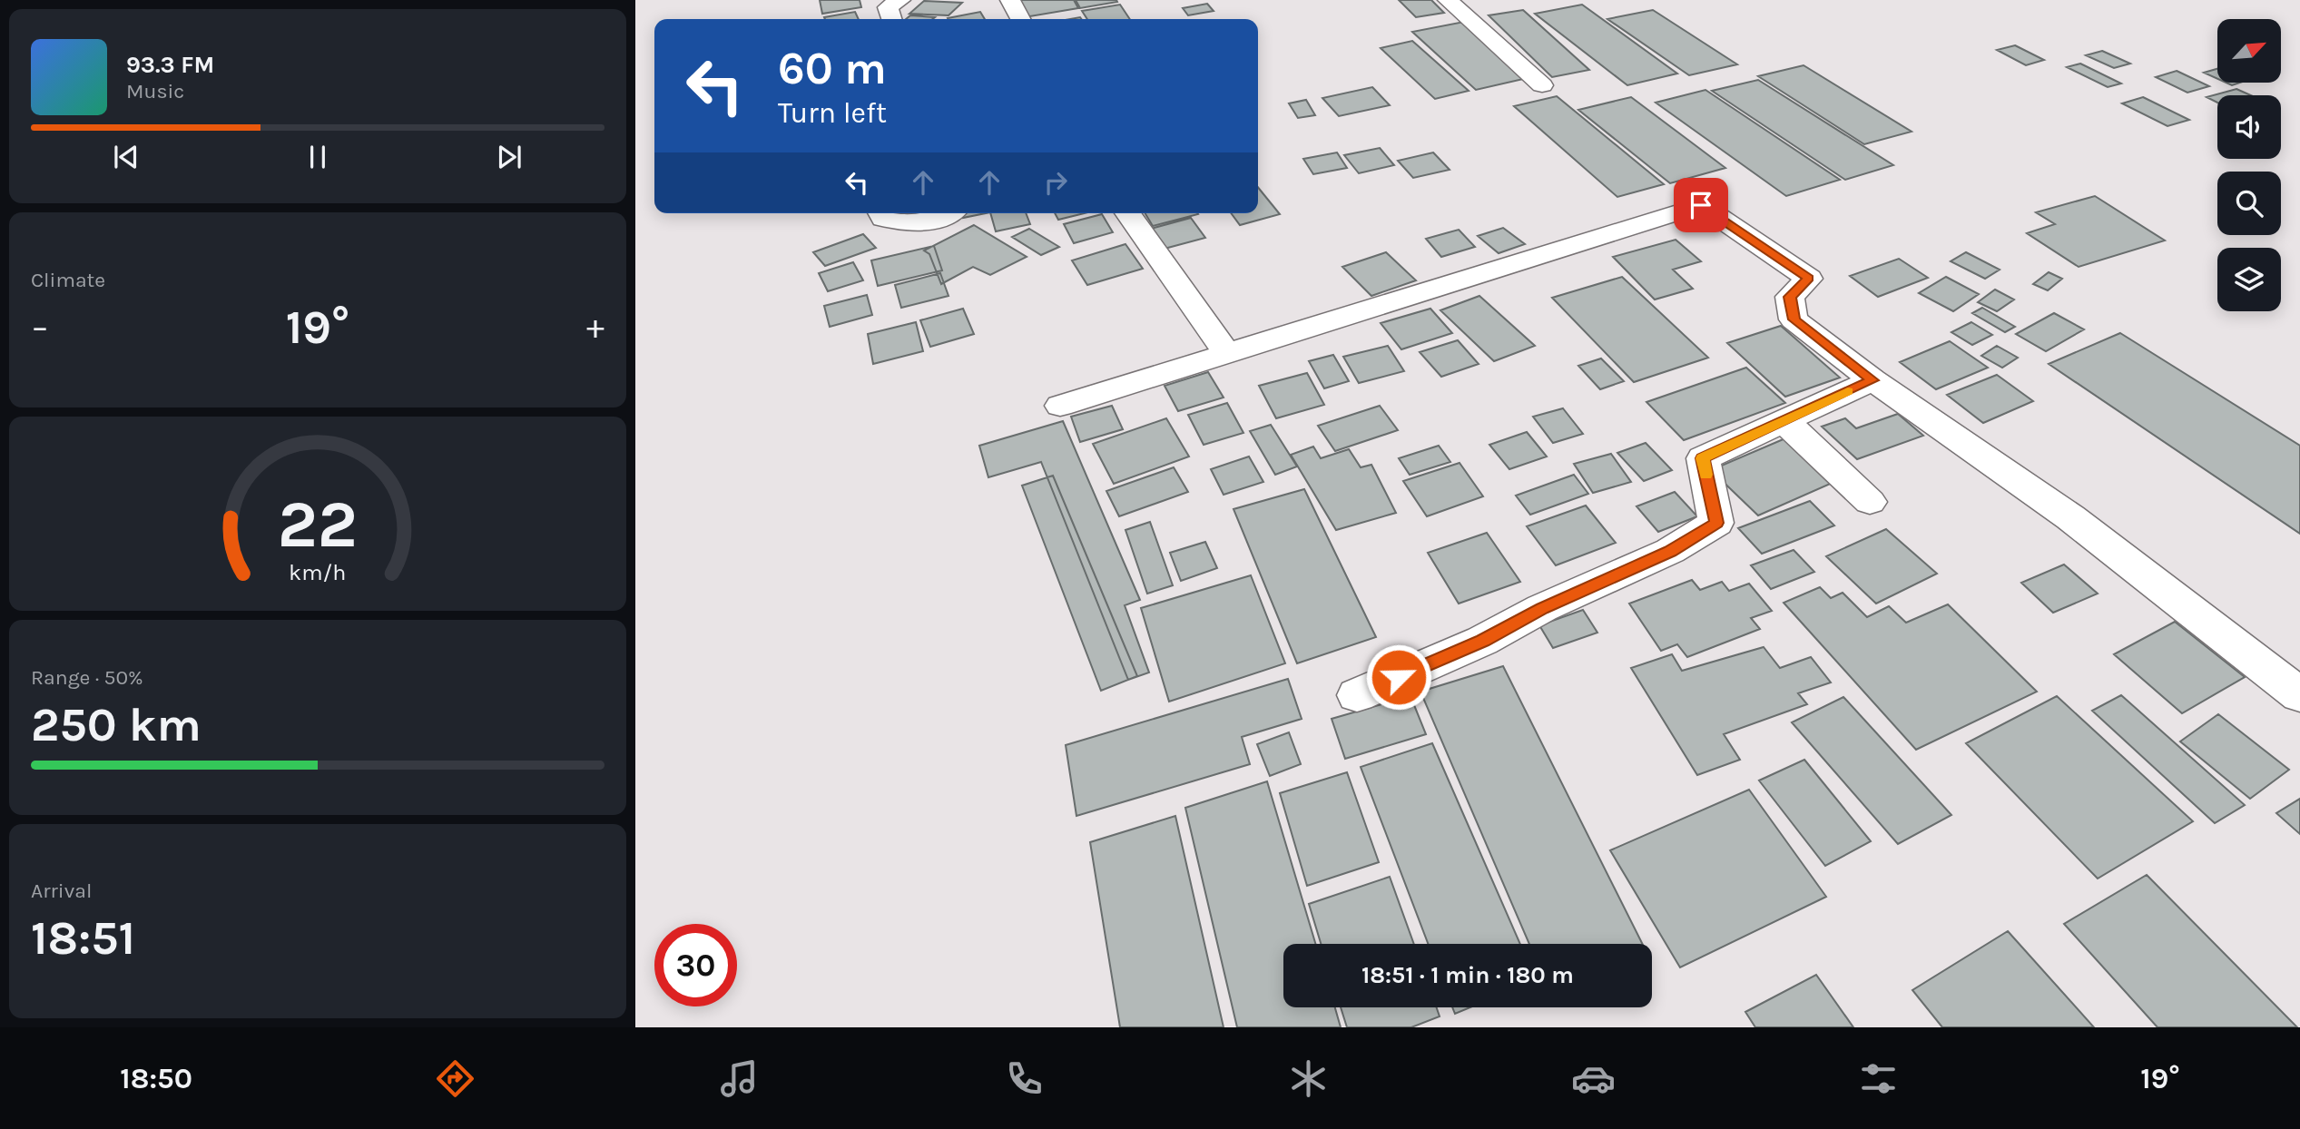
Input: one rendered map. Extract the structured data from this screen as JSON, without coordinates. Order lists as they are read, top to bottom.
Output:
{
  "north": "top right",
  "page": {
    "turn": ["60 m", "Turn left"],
    "song": ["93.3 FM", "Music"],
    "tile": [
      "Climate",
      ["Range · 50%", "250 km"],
      ["Arrival", "18:51"]
    ],
    "heat": ["−", "19°", "+"],
    "limit": "30",
    "trip": "18:51 · 1 min · 180 m",
    "tabs": ["18:50", "19°"],
    "gauge": ["22", "km/h"]
  }
}
